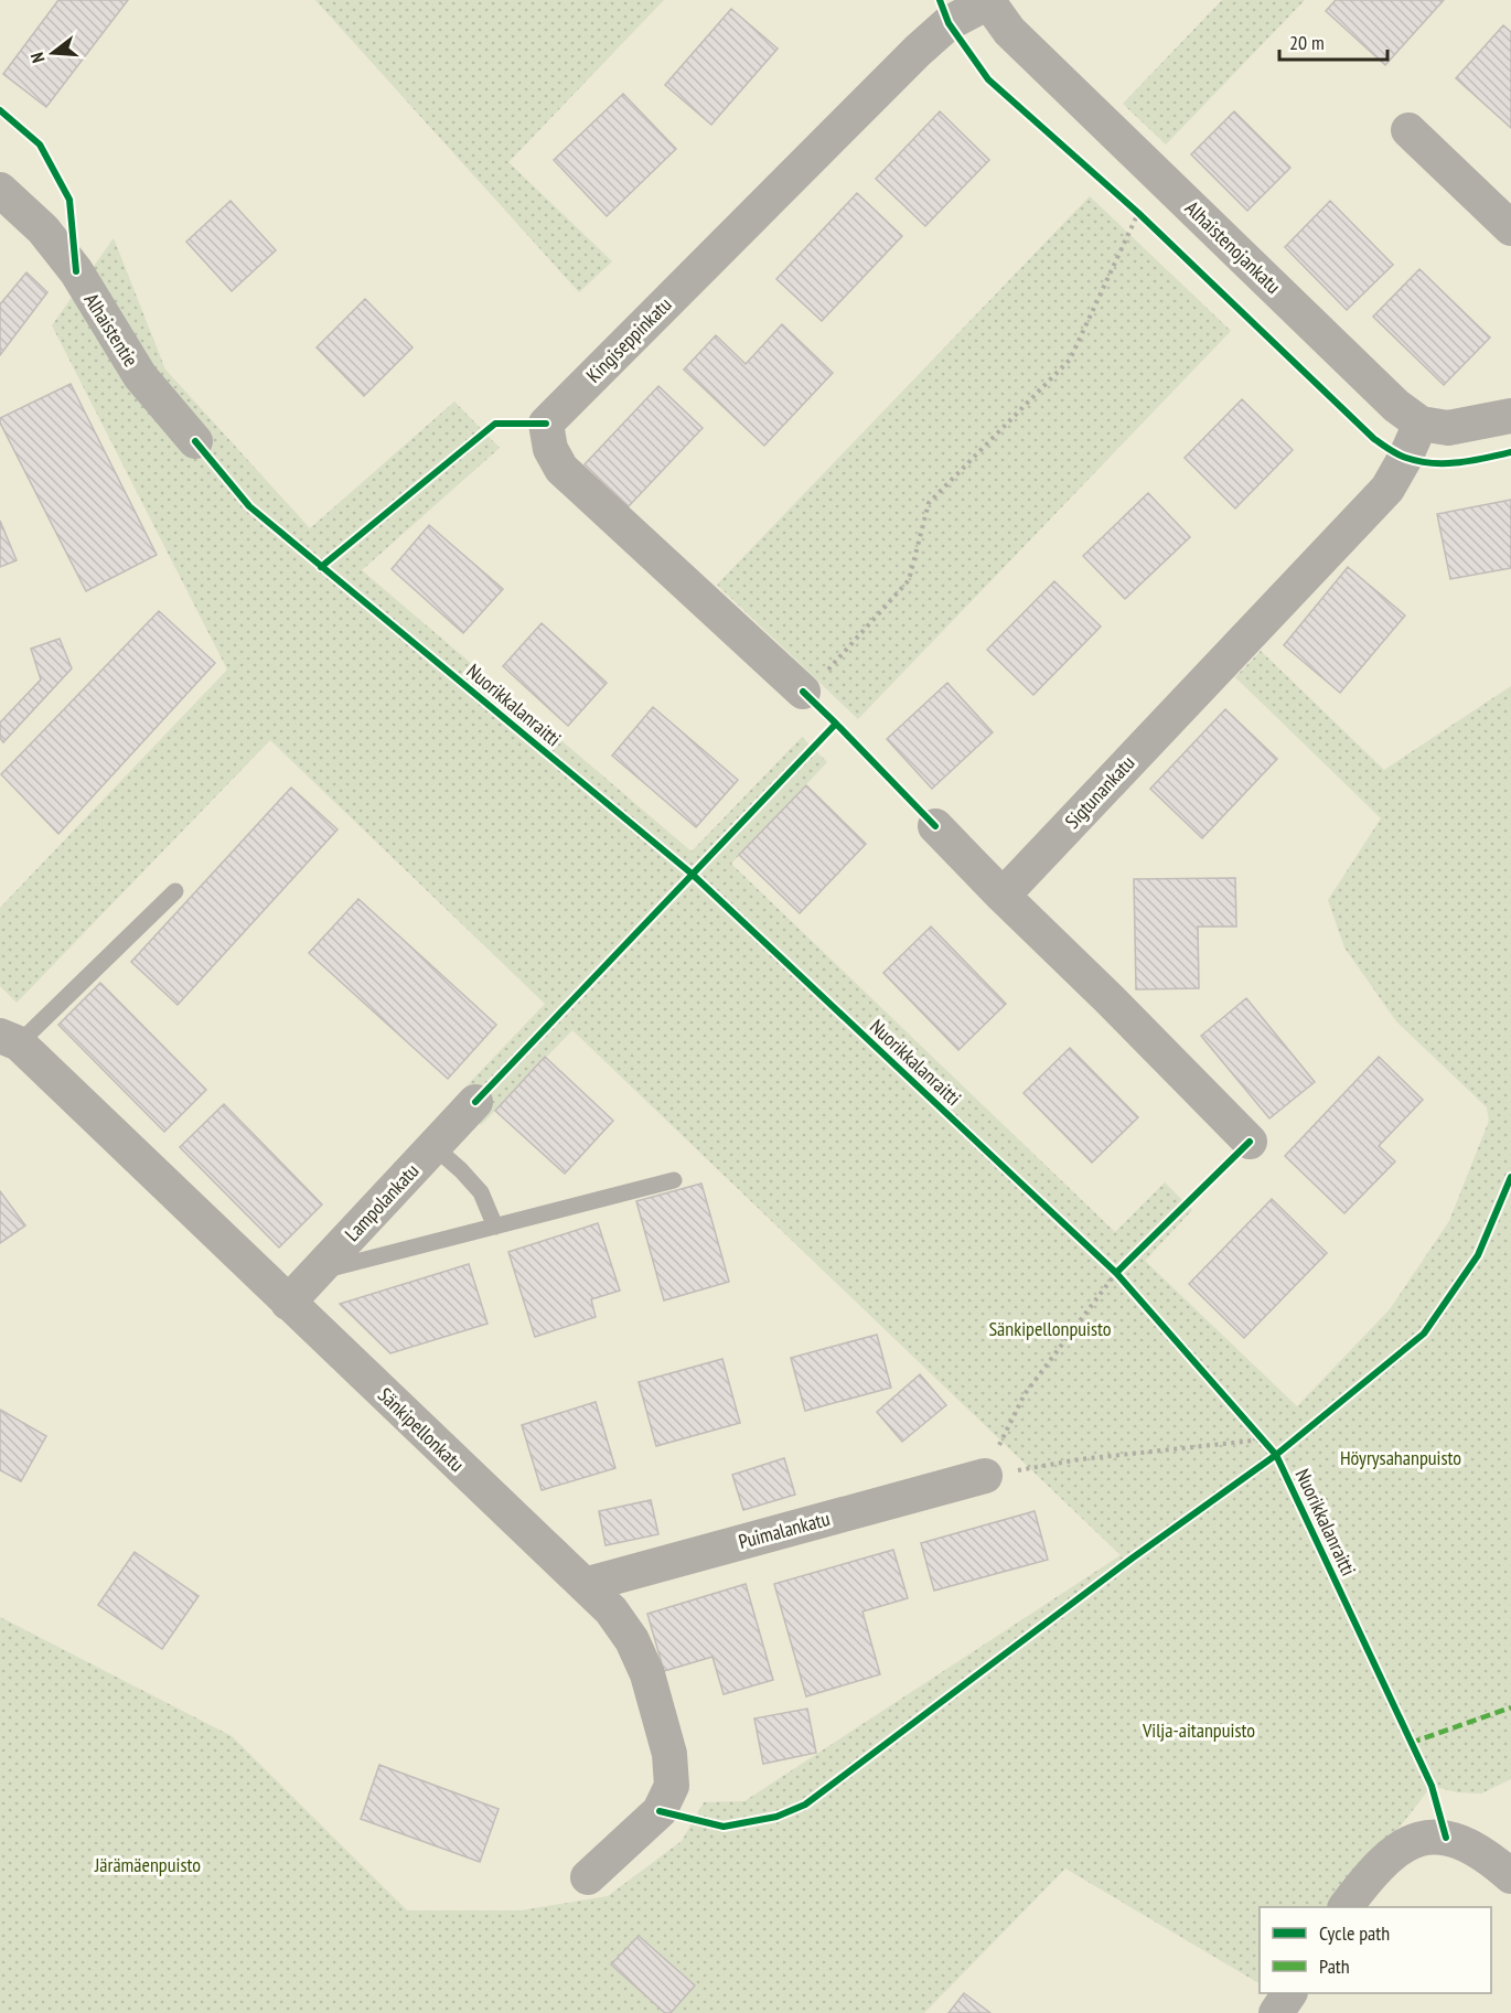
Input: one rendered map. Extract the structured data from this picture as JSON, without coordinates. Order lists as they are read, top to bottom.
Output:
{
  "streets": {
    "street": [
      "Alhaistenojankatu",
      "Alhaistentie",
      "Kingiseppinkatu",
      "Sigtunankatu",
      "Lampolankatu",
      "Sänkipellonkatu",
      "Puimalankatu"
    ],
    "cycle path": ["Nuorikkalanraitti"]
  },
  "crossings": [
    ["Alhaistenojankatu", "Kingiseppinkatu"],
    ["Alhaistenojankatu", "Sigtunankatu"],
    ["Lampolankatu", "Sänkipellonkatu"],
    ["Sänkipellonkatu", "Puimalankatu"]
  ],
  "parks": [
    "Sänkipellonpuisto",
    "Höyrysahanpuisto",
    "Vilja-aitanpuisto",
    "Järämäenpuisto"
  ],
  "legend": ["Cycle path", "Path"],
  "scale_bar": "20 m",
  "north": "left"
}
